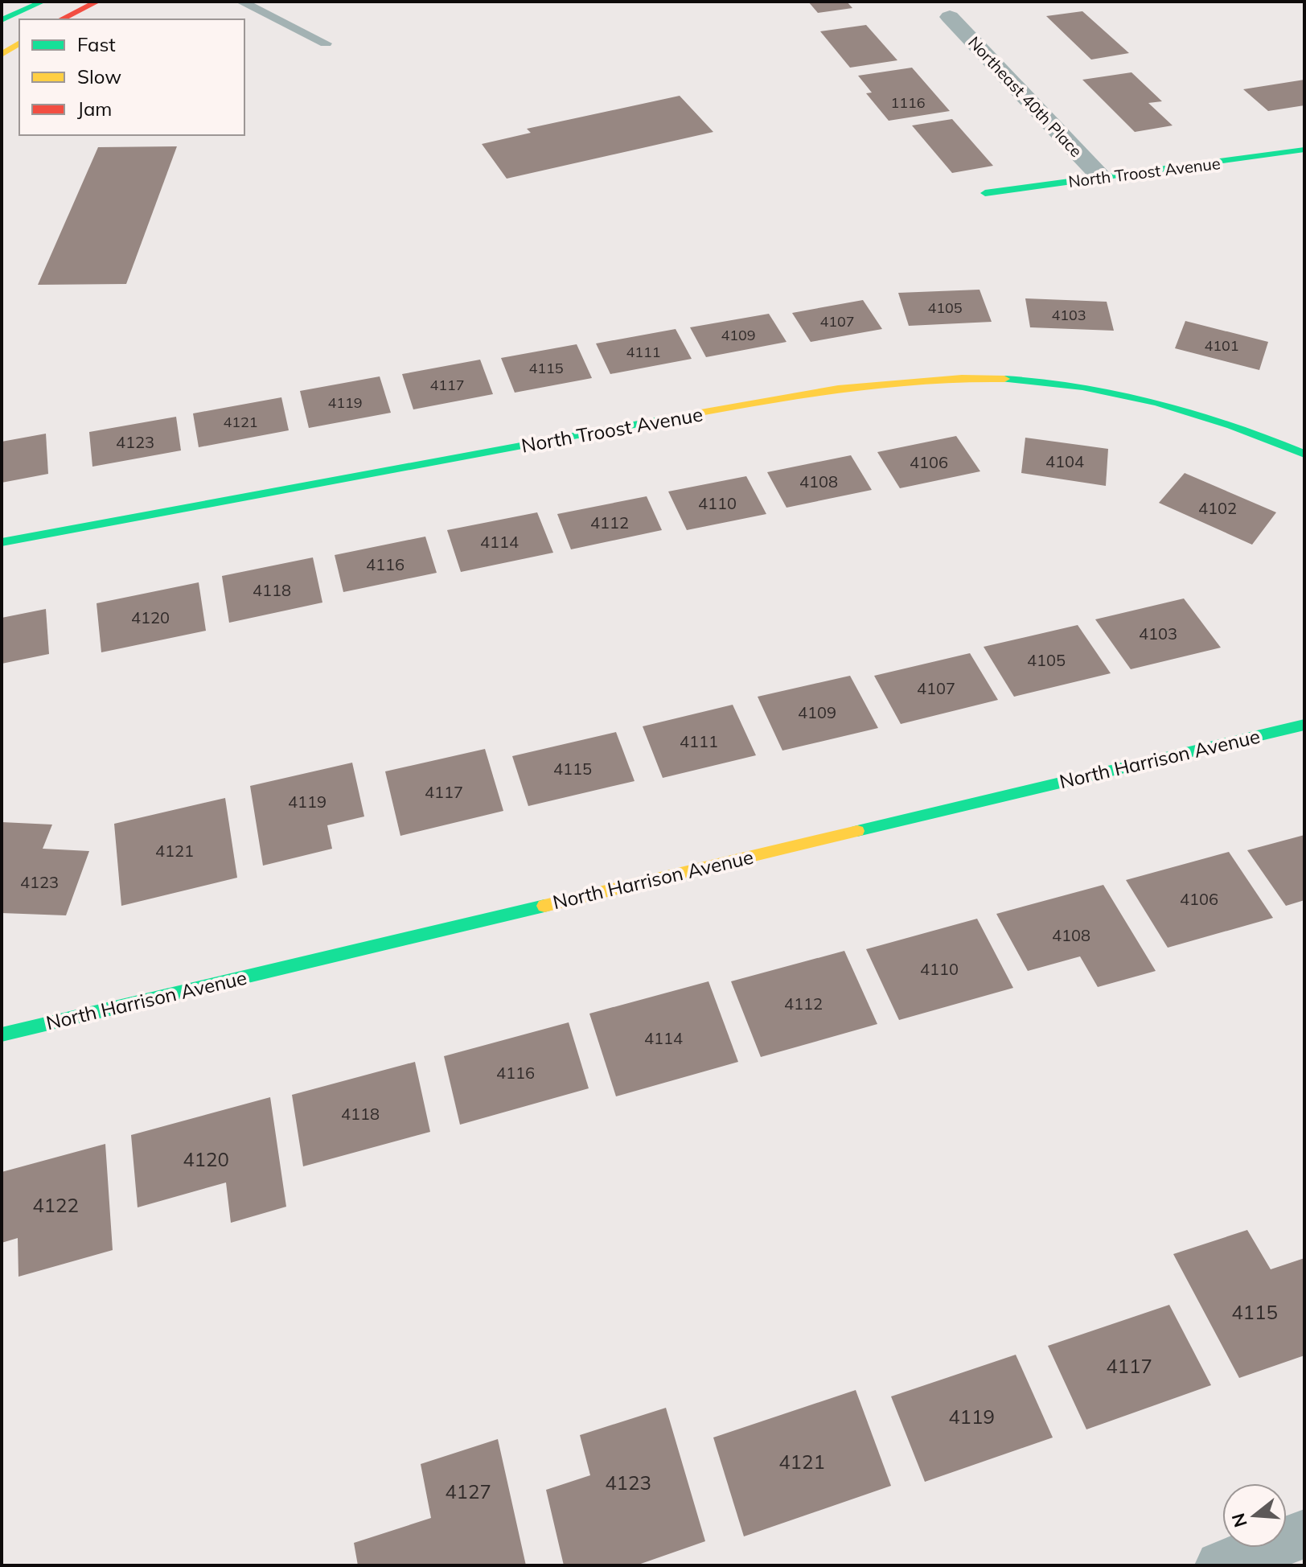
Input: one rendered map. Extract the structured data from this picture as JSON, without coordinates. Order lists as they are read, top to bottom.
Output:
{
  "streets": {
    "street": ["Northeast 40th Place", "North Troost Avenue", "North Harrison Avenue"]
  },
  "crossings": [
    ["Northeast 40th Place", "North Troost Avenue"]
  ],
  "house_numbers": [
    "1116",
    "4105",
    "4103",
    "4107",
    "4109",
    "4101",
    "4111",
    "4115",
    "4117",
    "4119",
    "4121",
    "4123",
    "4104",
    "4106",
    "4108",
    "4110",
    "4102",
    "4112",
    "4114",
    "4116",
    "4118",
    "4120",
    "4103",
    "4105",
    "4107",
    "4109",
    "4111",
    "4115",
    "4117",
    "4119",
    "4121",
    "4123",
    "4106",
    "4108",
    "4110",
    "4112",
    "4114",
    "4116",
    "4118",
    "4120",
    "4122",
    "4115",
    "4117",
    "4119",
    "4121",
    "4123",
    "4127"
  ],
  "legend": ["Fast", "Slow", "Jam"],
  "north": "left"
}
